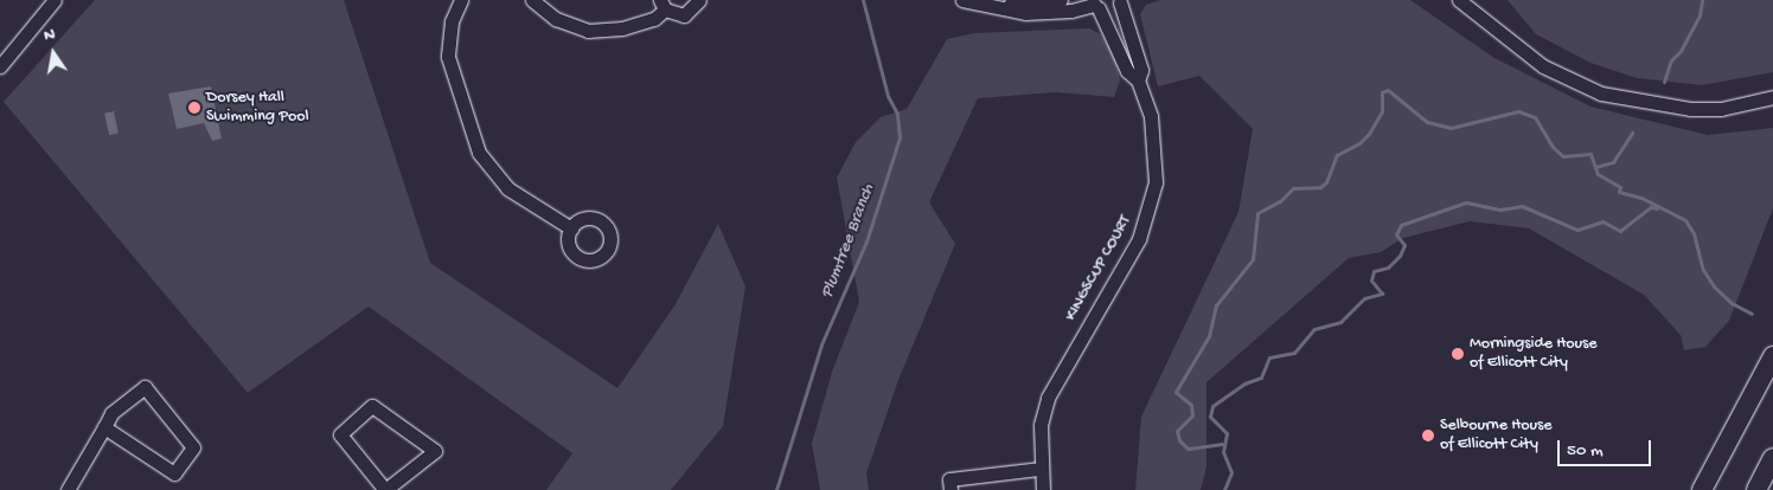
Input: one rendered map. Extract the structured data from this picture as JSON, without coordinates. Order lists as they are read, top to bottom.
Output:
{
  "streets": {
    "street": ["KINGSCUP COURT"]
  },
  "water": ["Plumtree Branch"],
  "places": ["Dorsey Hall Swimming Pool", "Morningside House of Ellicott City", "Selbourne House of Ellicott City"],
  "scale_bar": "50 m",
  "north": "top"
}
